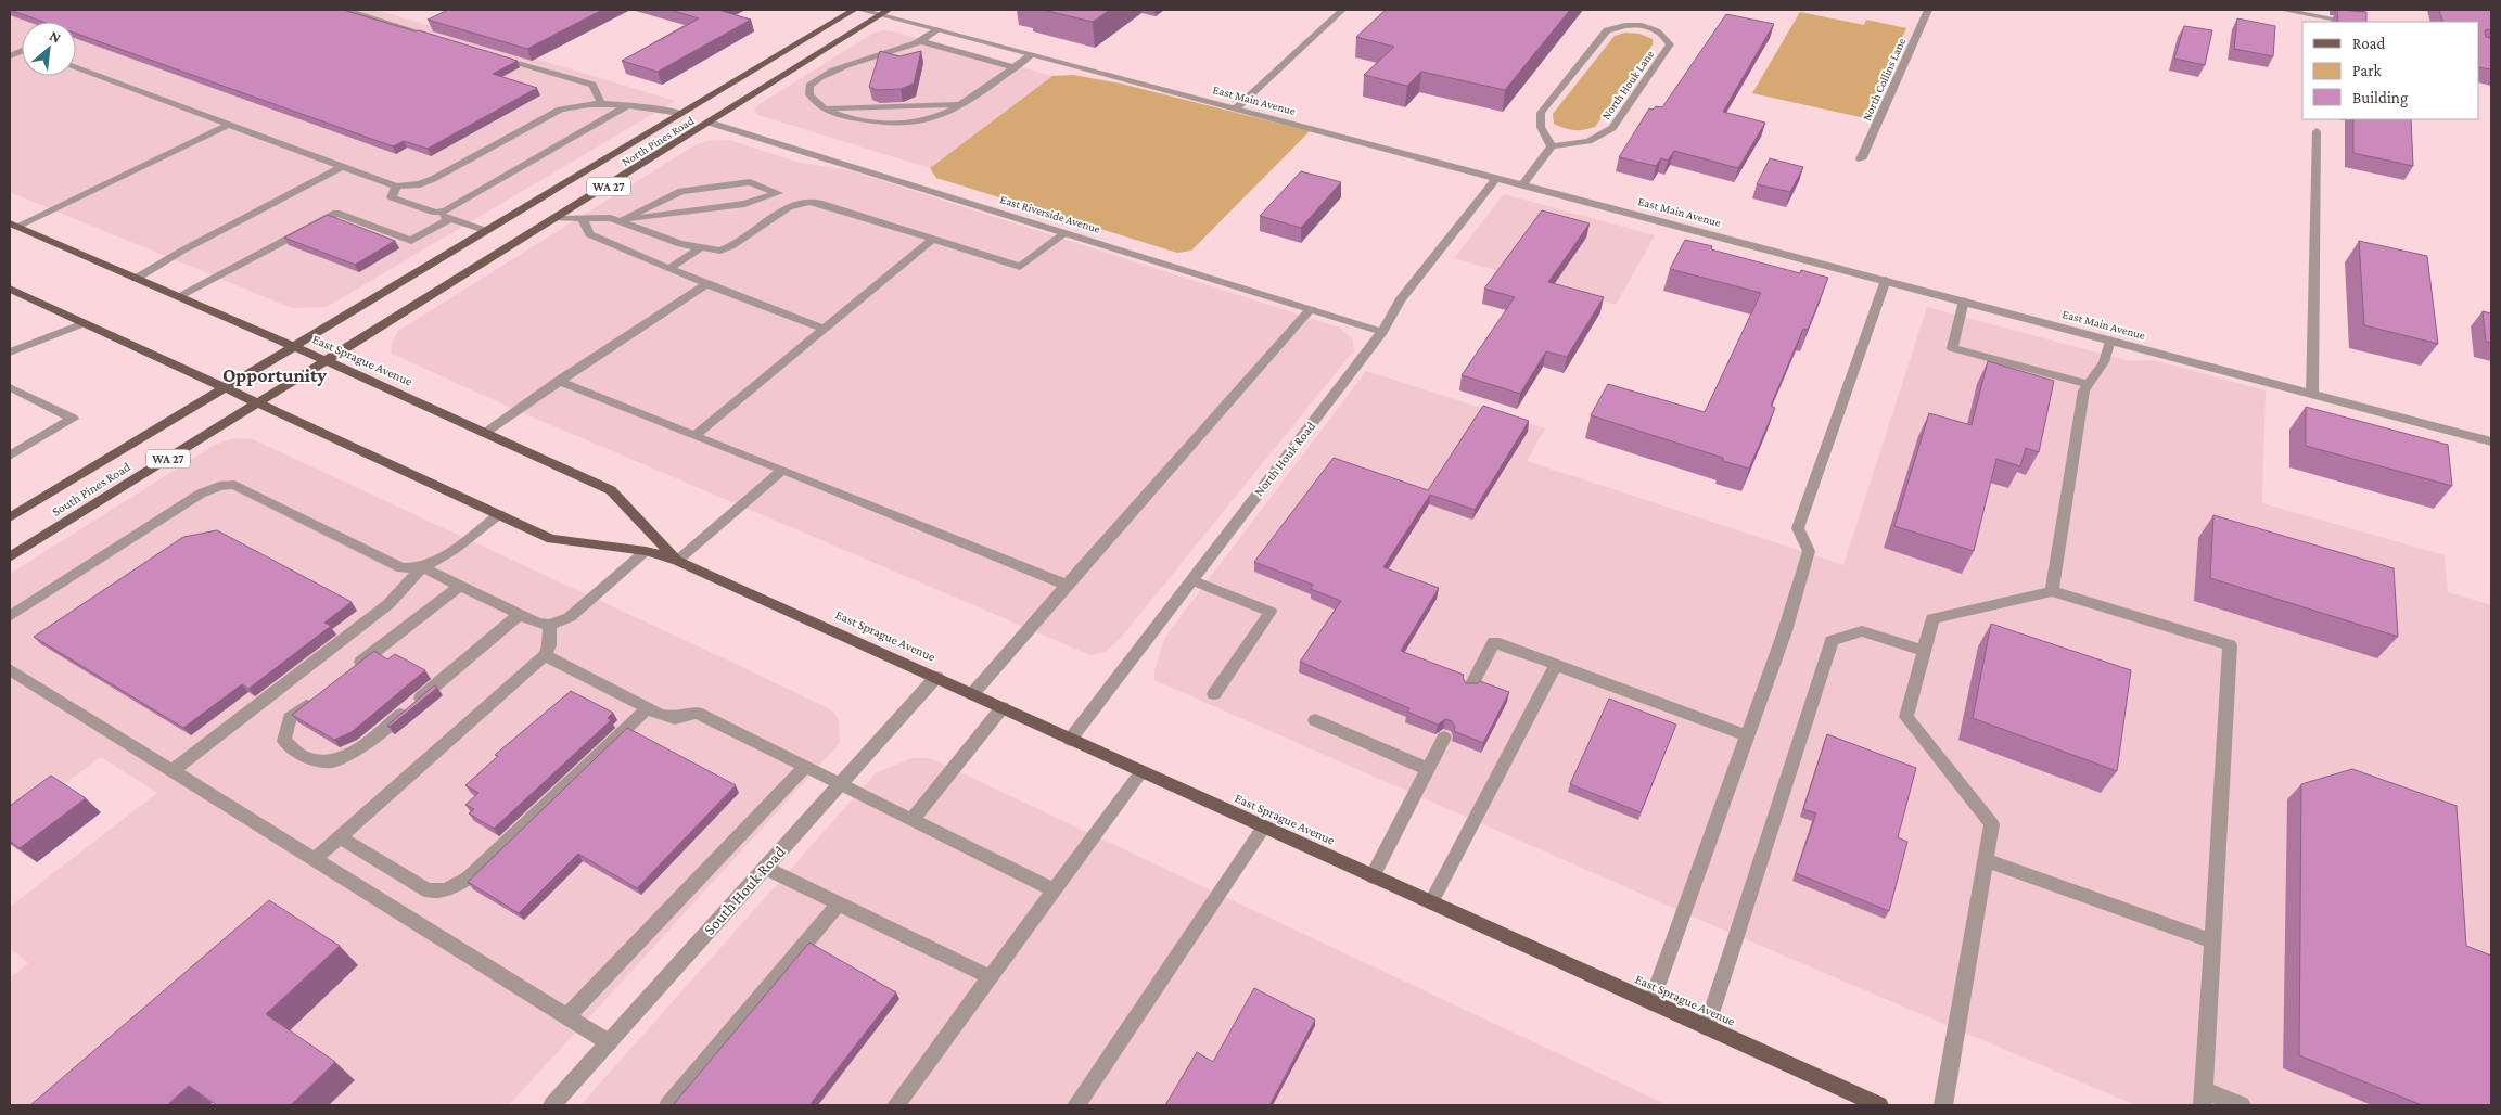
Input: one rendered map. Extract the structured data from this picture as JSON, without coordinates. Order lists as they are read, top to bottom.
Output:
{
  "streets": {
    "main road": [
      "North Pines Road",
      "WA 27",
      "East Sprague Avenue",
      "South Pines Road"
    ],
    "street": [
      "North Collins Lane",
      "North Houk Lane",
      "East Main Avenue",
      "East Riverside Avenue",
      "North Houk Road",
      "South Houk Road"
    ]
  },
  "crossings": [
    ["East Main Avenue", "North Pines Road"],
    ["East Main Avenue", "North Houk Road"],
    ["North Pines Road", "East Riverside Avenue"],
    ["North Pines Road", "East Sprague Avenue"],
    ["North Pines Road", "South Pines Road"],
    ["East Riverside Avenue", "North Houk Road"],
    ["East Sprague Avenue", "North Houk Road"],
    ["East Sprague Avenue", "South Pines Road"],
    ["East Sprague Avenue", "South Houk Road"]
  ],
  "districts": ["Opportunity"],
  "legend": ["Road", "Park", "Building"],
  "north": "top right"
}
